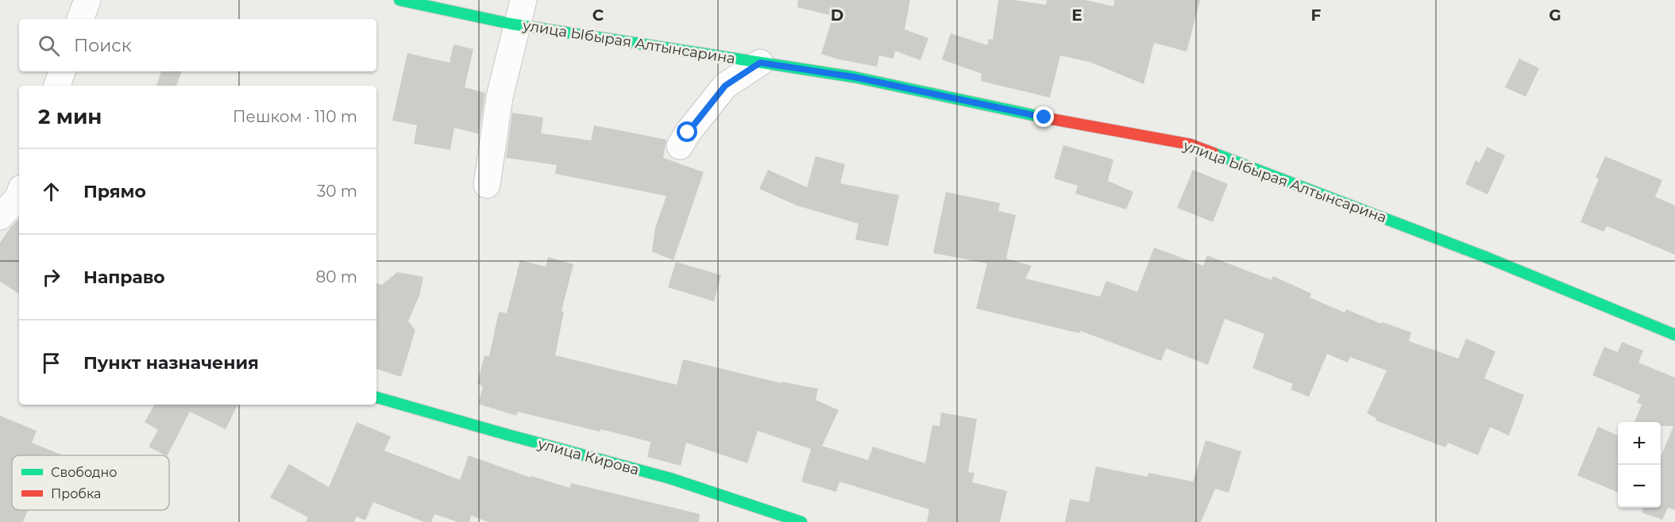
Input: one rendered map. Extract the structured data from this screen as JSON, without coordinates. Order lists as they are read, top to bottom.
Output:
{
  "streets": {
    "street": ["улица Ыбырая Алтынсарина", "улица Кирова"]
  },
  "legend": ["Свободно", "Пробка"],
  "page": {
    "search": "Поиск",
    "heading": ["2 мин", "Пешком · 110 m"],
    "list": [
      ["Прямо", "30 m"],
      ["Направо", "80 m"],
      "Пункт назначения"
    ],
    "map_buttons": ["+", "−"]
  },
  "grid": {
    "columns": [
      "C",
      "D",
      "E",
      "F",
      "G"
    ]
  }
}
